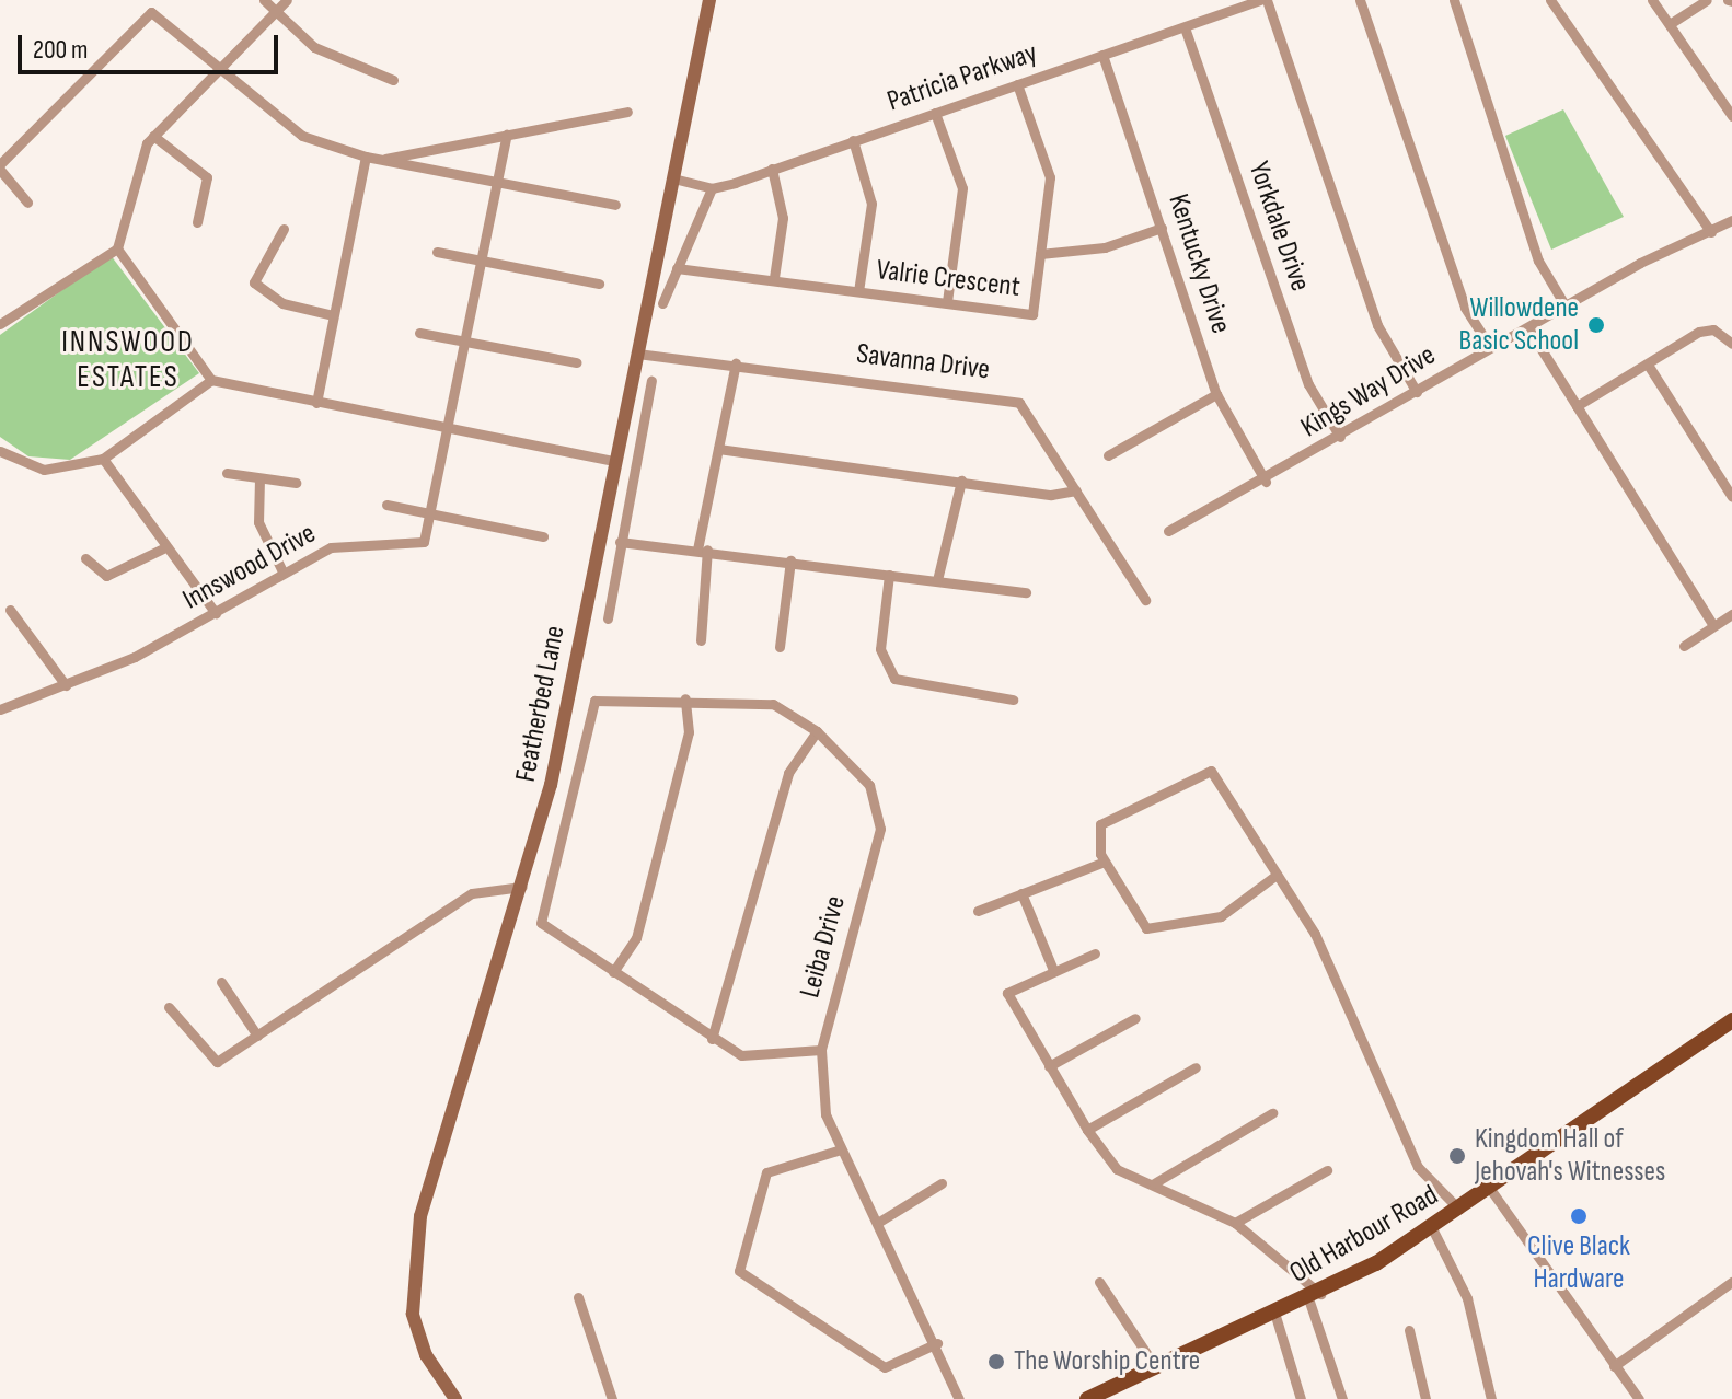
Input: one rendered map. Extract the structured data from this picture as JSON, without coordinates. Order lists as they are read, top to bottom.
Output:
{
  "streets": {
    "main road": ["Featherbed Lane", "Old Harbour Road"],
    "street": [
      "Patricia Parkway",
      "Yorkdale Drive",
      "Kentucky Drive",
      "Valrie Crescent",
      "Savanna Drive",
      "Kings Way Drive",
      "Innswood Drive",
      "Leiba Drive"
    ]
  },
  "crossings": [
    ["Patricia Parkway", "Yorkdale Drive"],
    ["Patricia Parkway", "Kentucky Drive"],
    ["Patricia Parkway", "Valrie Crescent"],
    ["Yorkdale Drive", "Kings Way Drive"],
    ["Kentucky Drive", "Kings Way Drive"],
    ["Savanna Drive", "Featherbed Lane"]
  ],
  "districts": ["INNSWOOD ESTATES"],
  "places": [
    "Willowdene Basic School",
    "Kingdom Hall of Jehovah's Witnesses",
    "Clive Black Hardware",
    "The Worship Centre"
  ],
  "scale_bar": "200 m"
}
